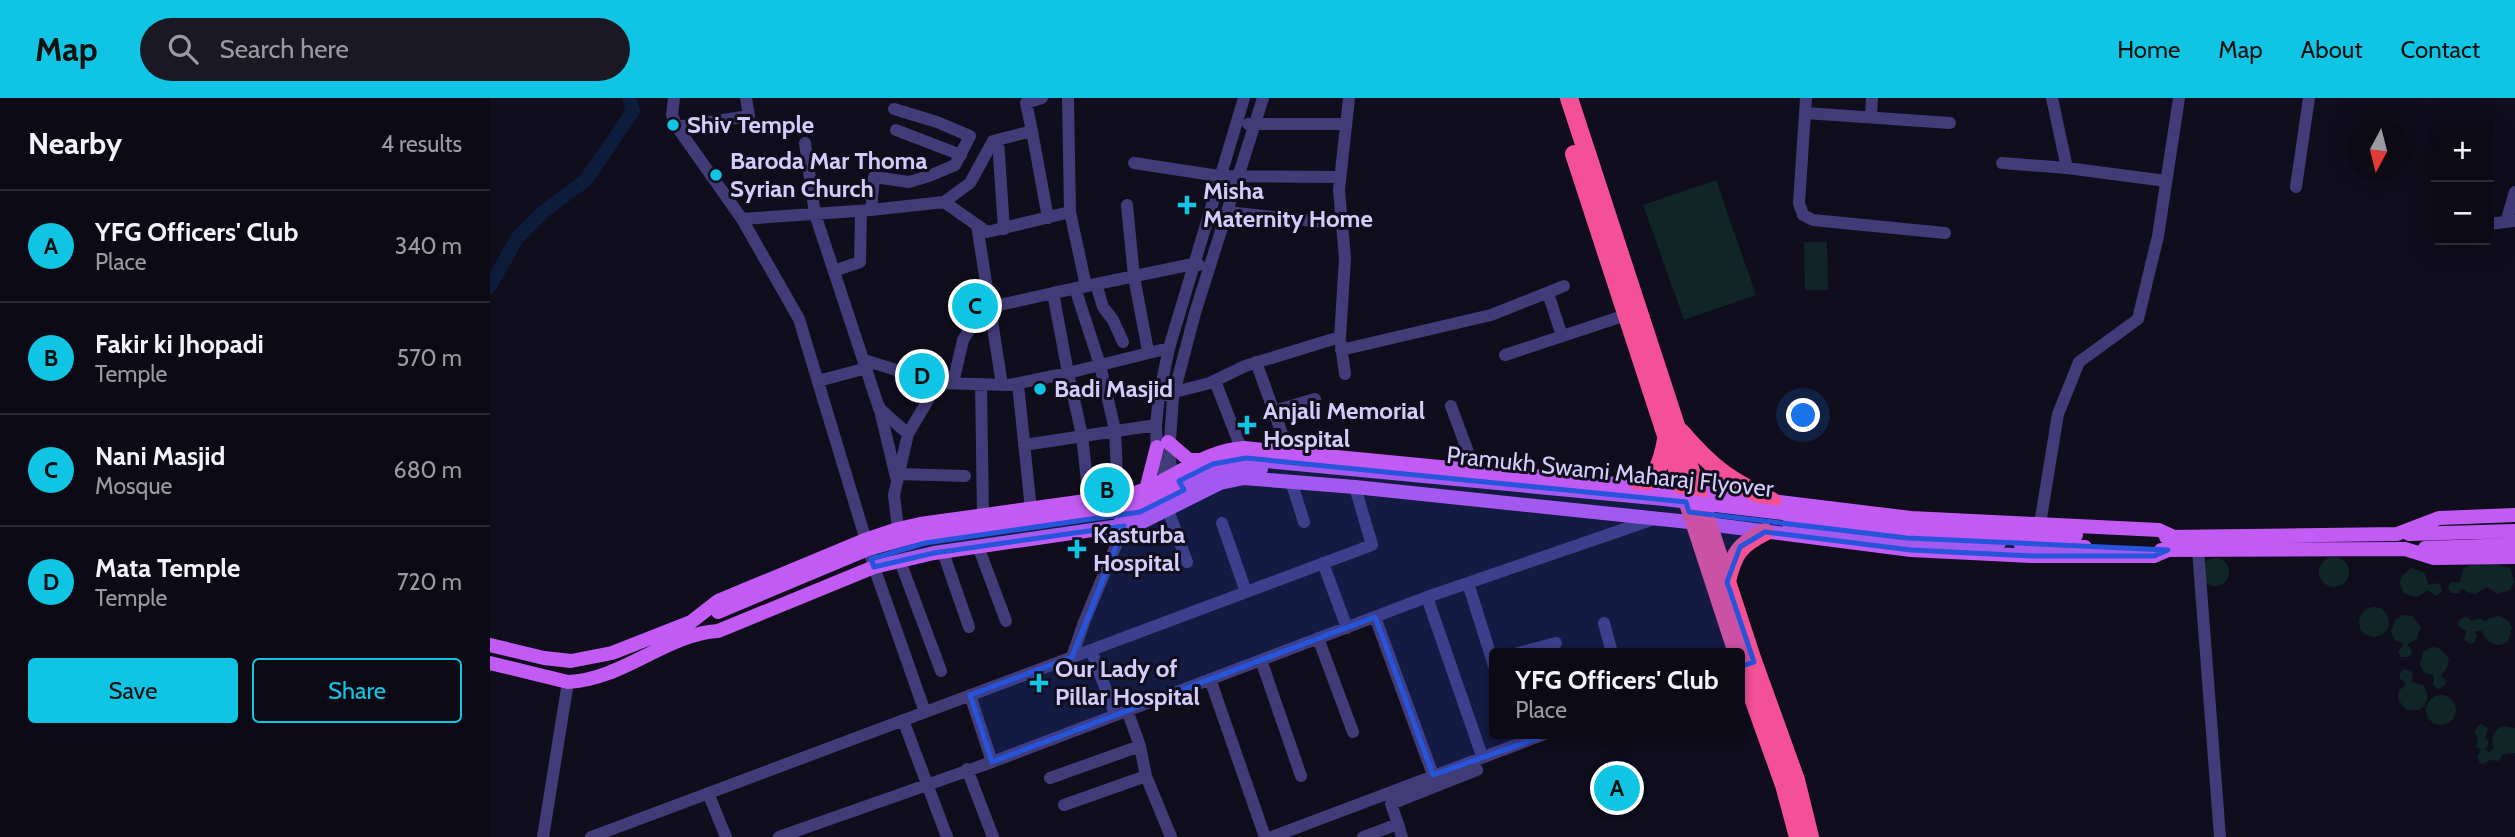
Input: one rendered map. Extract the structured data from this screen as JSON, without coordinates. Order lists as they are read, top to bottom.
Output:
{
  "streets": {
    "main road": ["Pramukh Swami Maharaj Flyover"]
  },
  "places": {
    "other": ["Shiv Temple", "Baroda Mar Thoma Syrian Church", "Badi Masjid"],
    "health": [
      "Misha Maternity Home",
      "Anjali Memorial Hospital",
      "Kasturba Hospital",
      "Our Lady of Pillar Hospital"
    ]
  },
  "north": "bottom",
  "page": {
    "header": "Map",
    "search": "Search here",
    "nav": [
      "Home",
      "Map",
      "About",
      "Contact"
    ],
    "heading": ["Nearby", "4 results"],
    "map_buttons": ["+", "−"],
    "list": [
      {
        "mark": "A",
        "name": "YFG Officers' Club",
        "note": "Place",
        "value": "340 m"
      },
      {
        "mark": "B",
        "name": "Fakir ki Jhopadi",
        "note": "Temple",
        "value": "570 m"
      },
      {
        "mark": "C",
        "name": "Nani Masjid",
        "note": "Mosque",
        "value": "680 m"
      },
      {
        "mark": "D",
        "name": "Mata Temple",
        "note": "Temple",
        "value": "720 m"
      }
    ],
    "pins": [
      "C",
      "D",
      "B",
      "A"
    ],
    "buttons": ["Save", "Share"],
    "popup": ["YFG Officers' Club", "Place"]
  }
}
